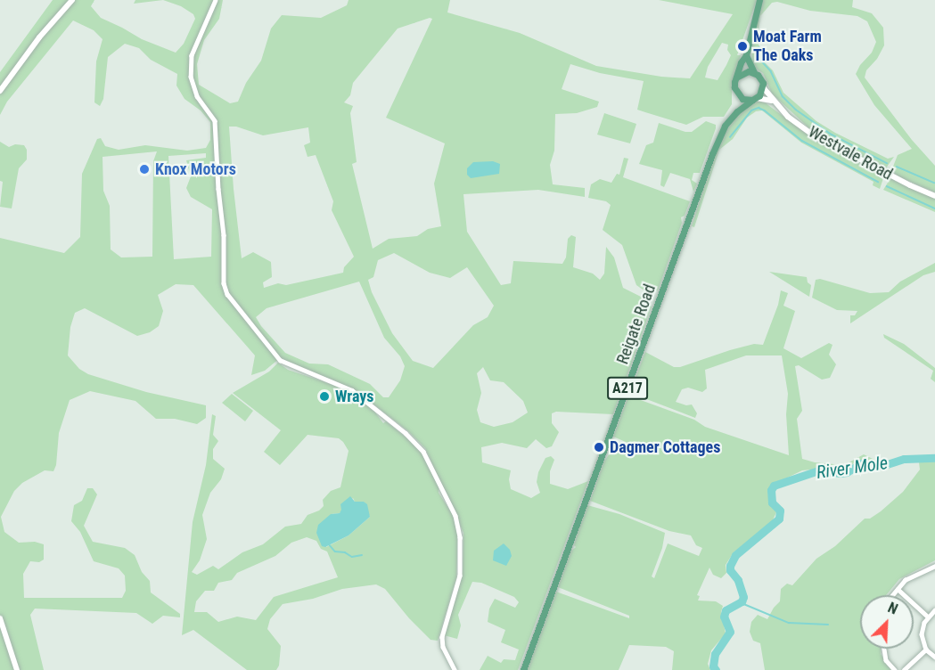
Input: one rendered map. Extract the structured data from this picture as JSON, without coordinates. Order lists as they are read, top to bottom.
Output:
{
  "streets": {
    "main road": ["Reigate Road", "A217"],
    "street": ["Westvale Road"]
  },
  "crossings": [
    ["Westvale Road", "Reigate Road"]
  ],
  "water": ["River Mole"],
  "places": [
    "Moat Farm The Oaks",
    "Knox Motors",
    "Wrays",
    "Dagmer Cottages"
  ],
  "north": "top right"
}
